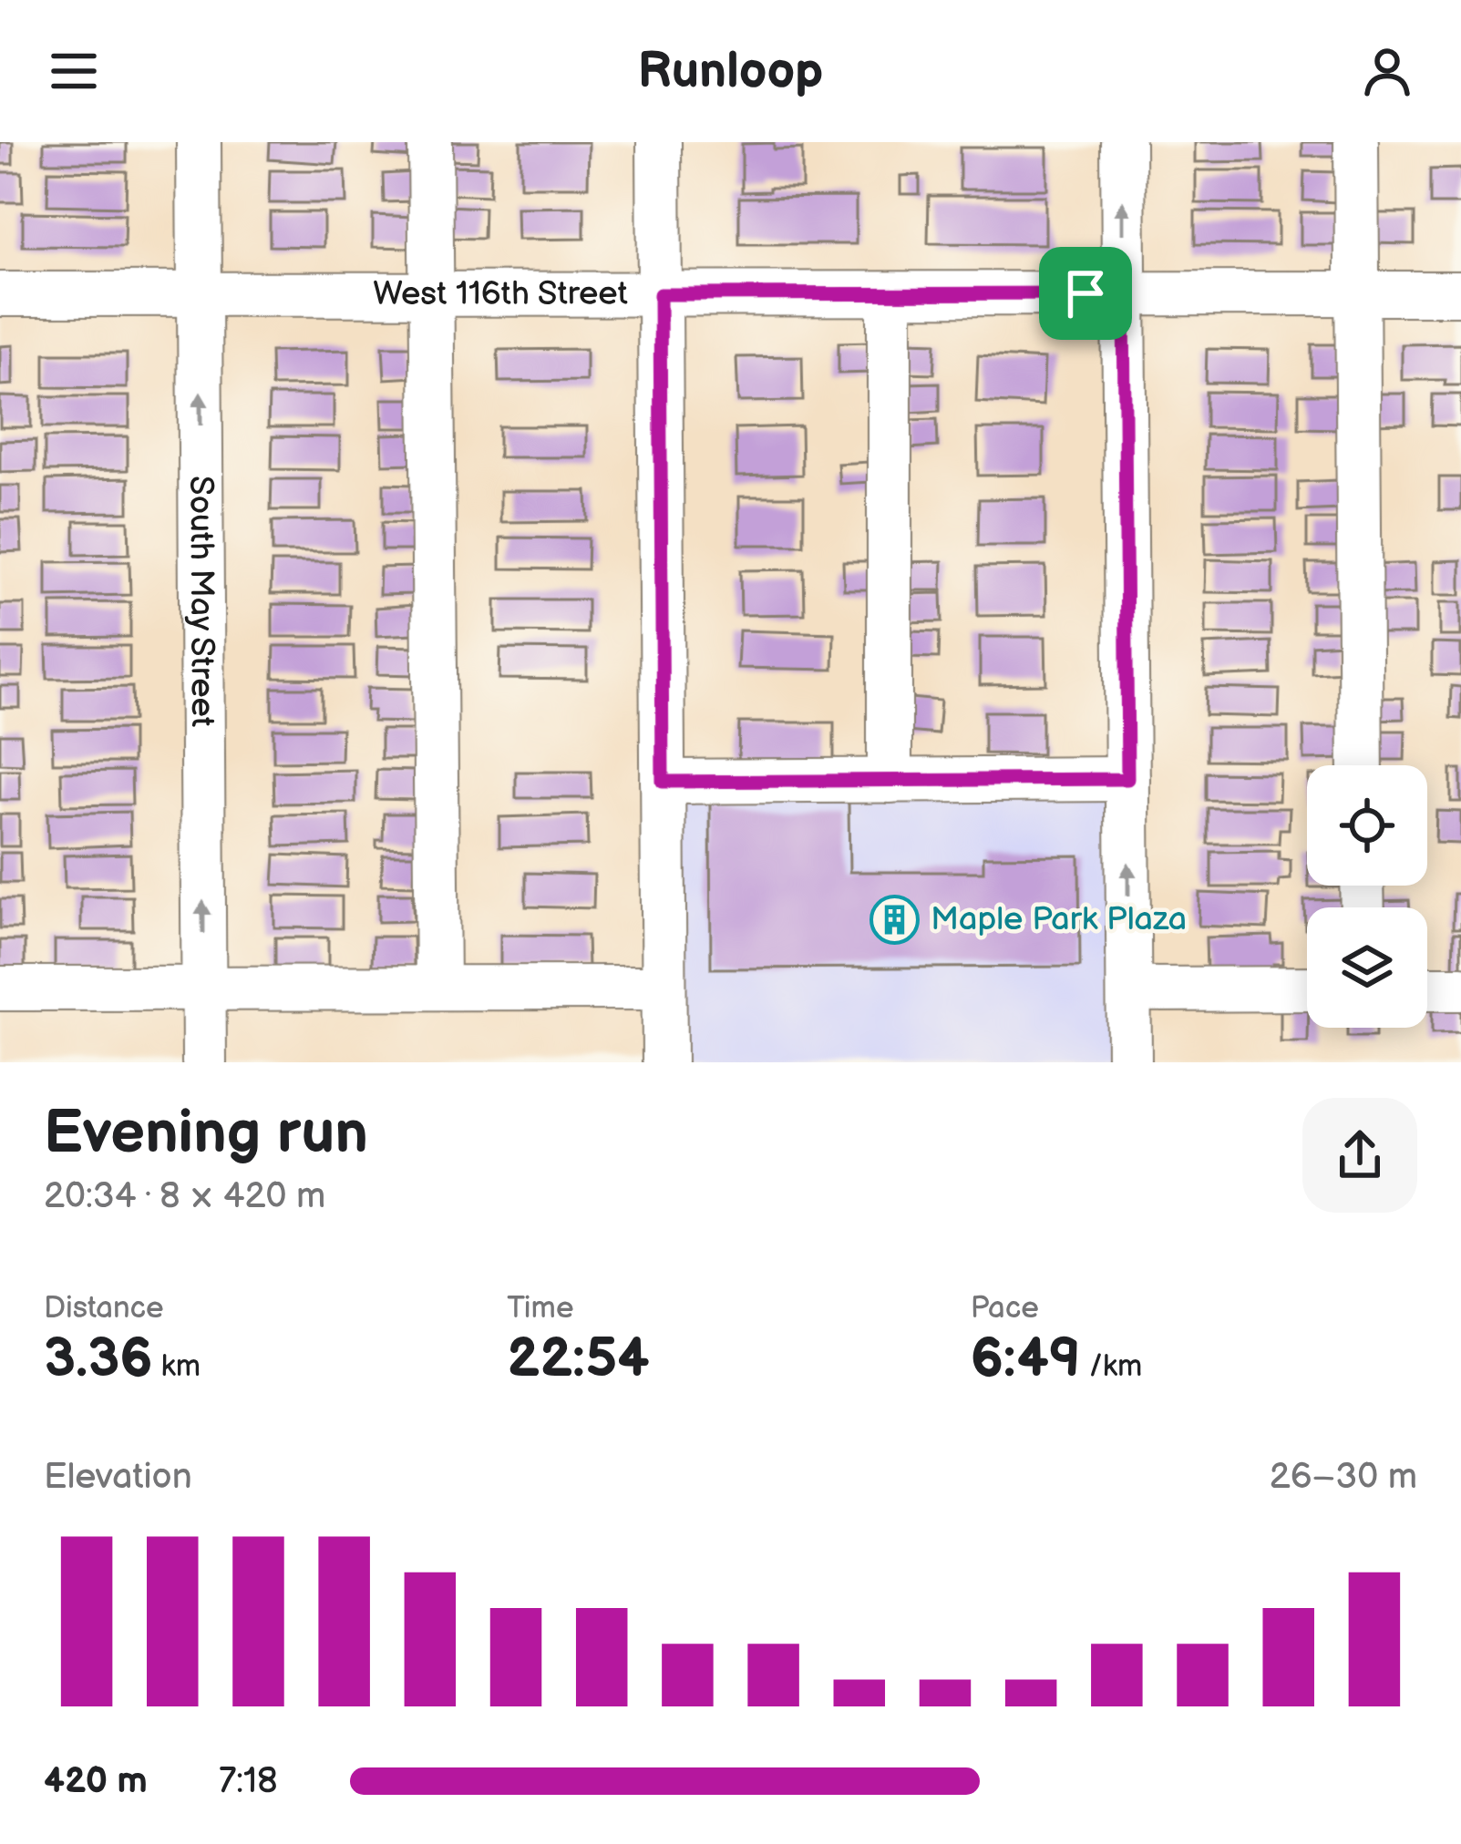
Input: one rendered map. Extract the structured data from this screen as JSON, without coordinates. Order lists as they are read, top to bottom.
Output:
{
  "streets": {
    "street": ["West 116th Street", "South May Street"]
  },
  "crossings": [
    ["West 116th Street", "South May Street"]
  ],
  "places": {
    "building": ["Maple Park Plaza"]
  },
  "page": {
    "header": "Runloop",
    "heading": ["Evening run", "20:34 · 8 × 420 m"],
    "stats": [
      ["Distance", "3.36 km"],
      ["Time", "22:54"],
      ["Pace", "6:49 /km"]
    ],
    "chart": ["Elevation", "26–30 m"],
    "list": [
      {
        "name": "420 m",
        "note": "7:18"
      }
    ]
  }
}
